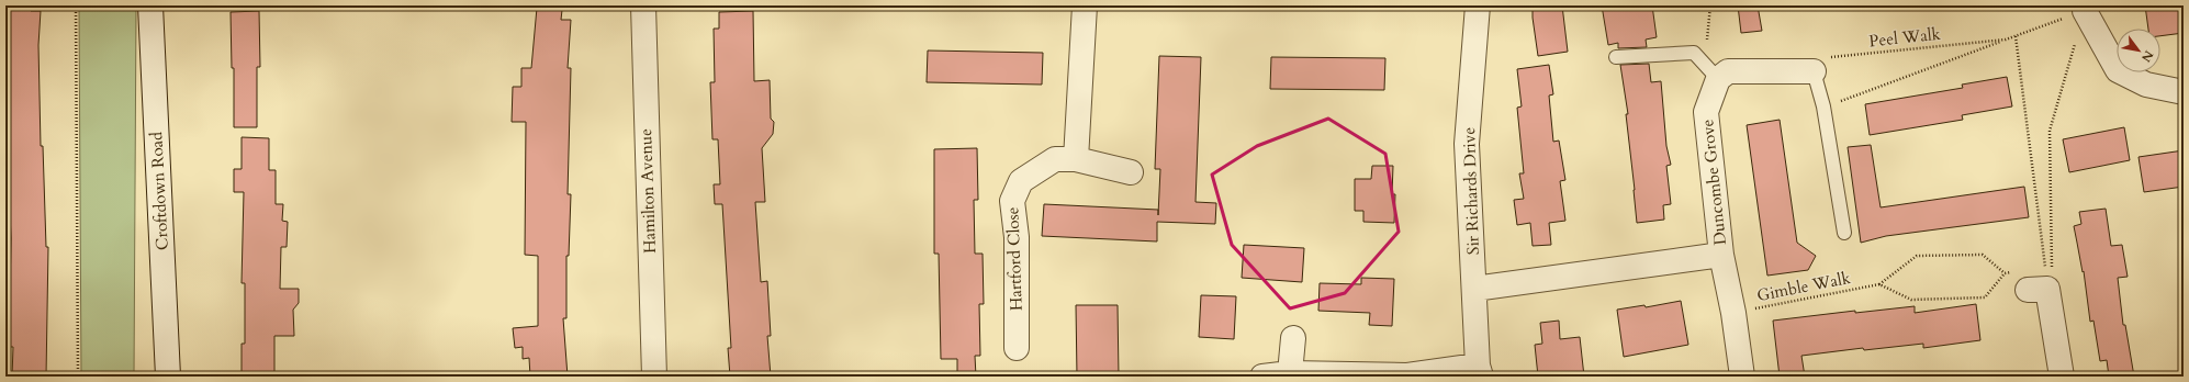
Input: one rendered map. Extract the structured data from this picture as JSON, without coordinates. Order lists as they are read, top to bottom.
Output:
{
  "streets": {
    "street": [
      "Duncombe Grove",
      "Croftdown Road",
      "Hamilton Avenue",
      "Sir Richards Drive",
      "Hartford Close"
    ],
    "path": ["Peel Walk", "Gimble Walk"]
  },
  "crossings": [
    ["Duncombe Grove", "Sir Richards Drive"],
    ["Duncombe Grove", "Gimble Walk"]
  ],
  "north": "bottom right"
}
